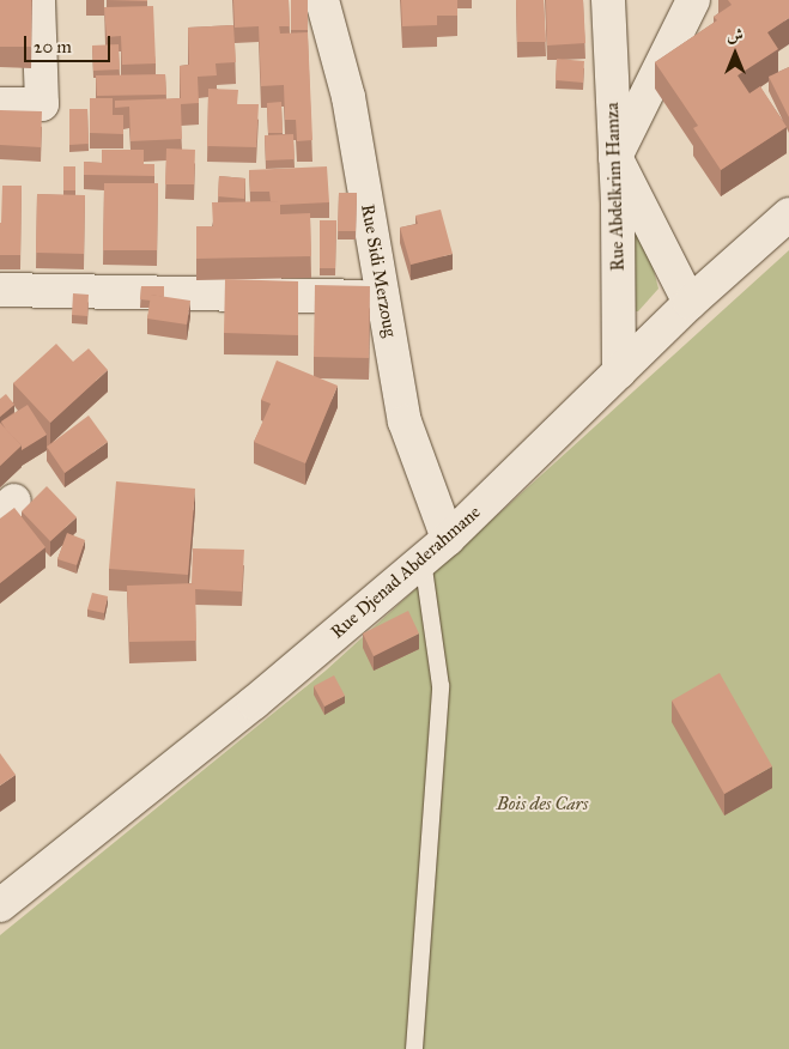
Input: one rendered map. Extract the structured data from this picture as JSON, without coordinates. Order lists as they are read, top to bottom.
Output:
{
  "streets": {
    "street": ["Rue Abdelkrim Hamza", "Rue Sidi Merzoug", "Rue Djenad Abderahmane"]
  },
  "crossings": [
    ["Rue Abdelkrim Hamza", "Rue Djenad Abderahmane"],
    ["Rue Sidi Merzoug", "Rue Djenad Abderahmane"]
  ],
  "parks": ["Bois des Cars"],
  "scale_bar": "20 m",
  "north": "top"
}
